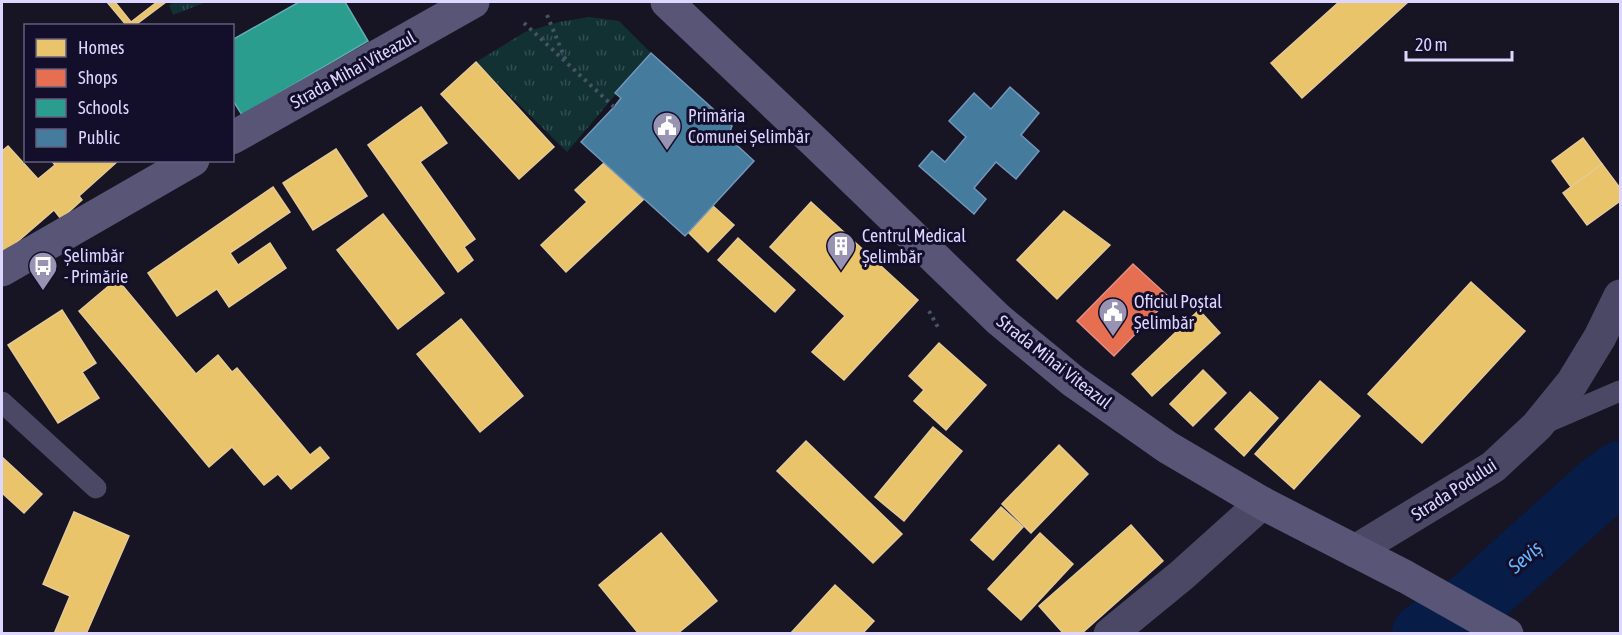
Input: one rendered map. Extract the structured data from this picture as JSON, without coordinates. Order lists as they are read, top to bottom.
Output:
{
  "streets": {
    "main road": ["Strada Mihai Viteazul"],
    "street": ["Strada Podului"]
  },
  "crossings": [
    ["Strada Mihai Viteazul", "Strada Podului"]
  ],
  "water": ["Seviș"],
  "places": {
    "public building": ["Primăria Comunei Șelimbăr", "Oficiul Poștal Șelimbăr"],
    "building": ["Centrul Medical Șelimbăr"],
    "bus stop": ["Șelimbăr - Primărie"]
  },
  "legend": [
    "Homes",
    "Shops",
    "Schools",
    "Public"
  ],
  "scale_bar": "20 m"
}
